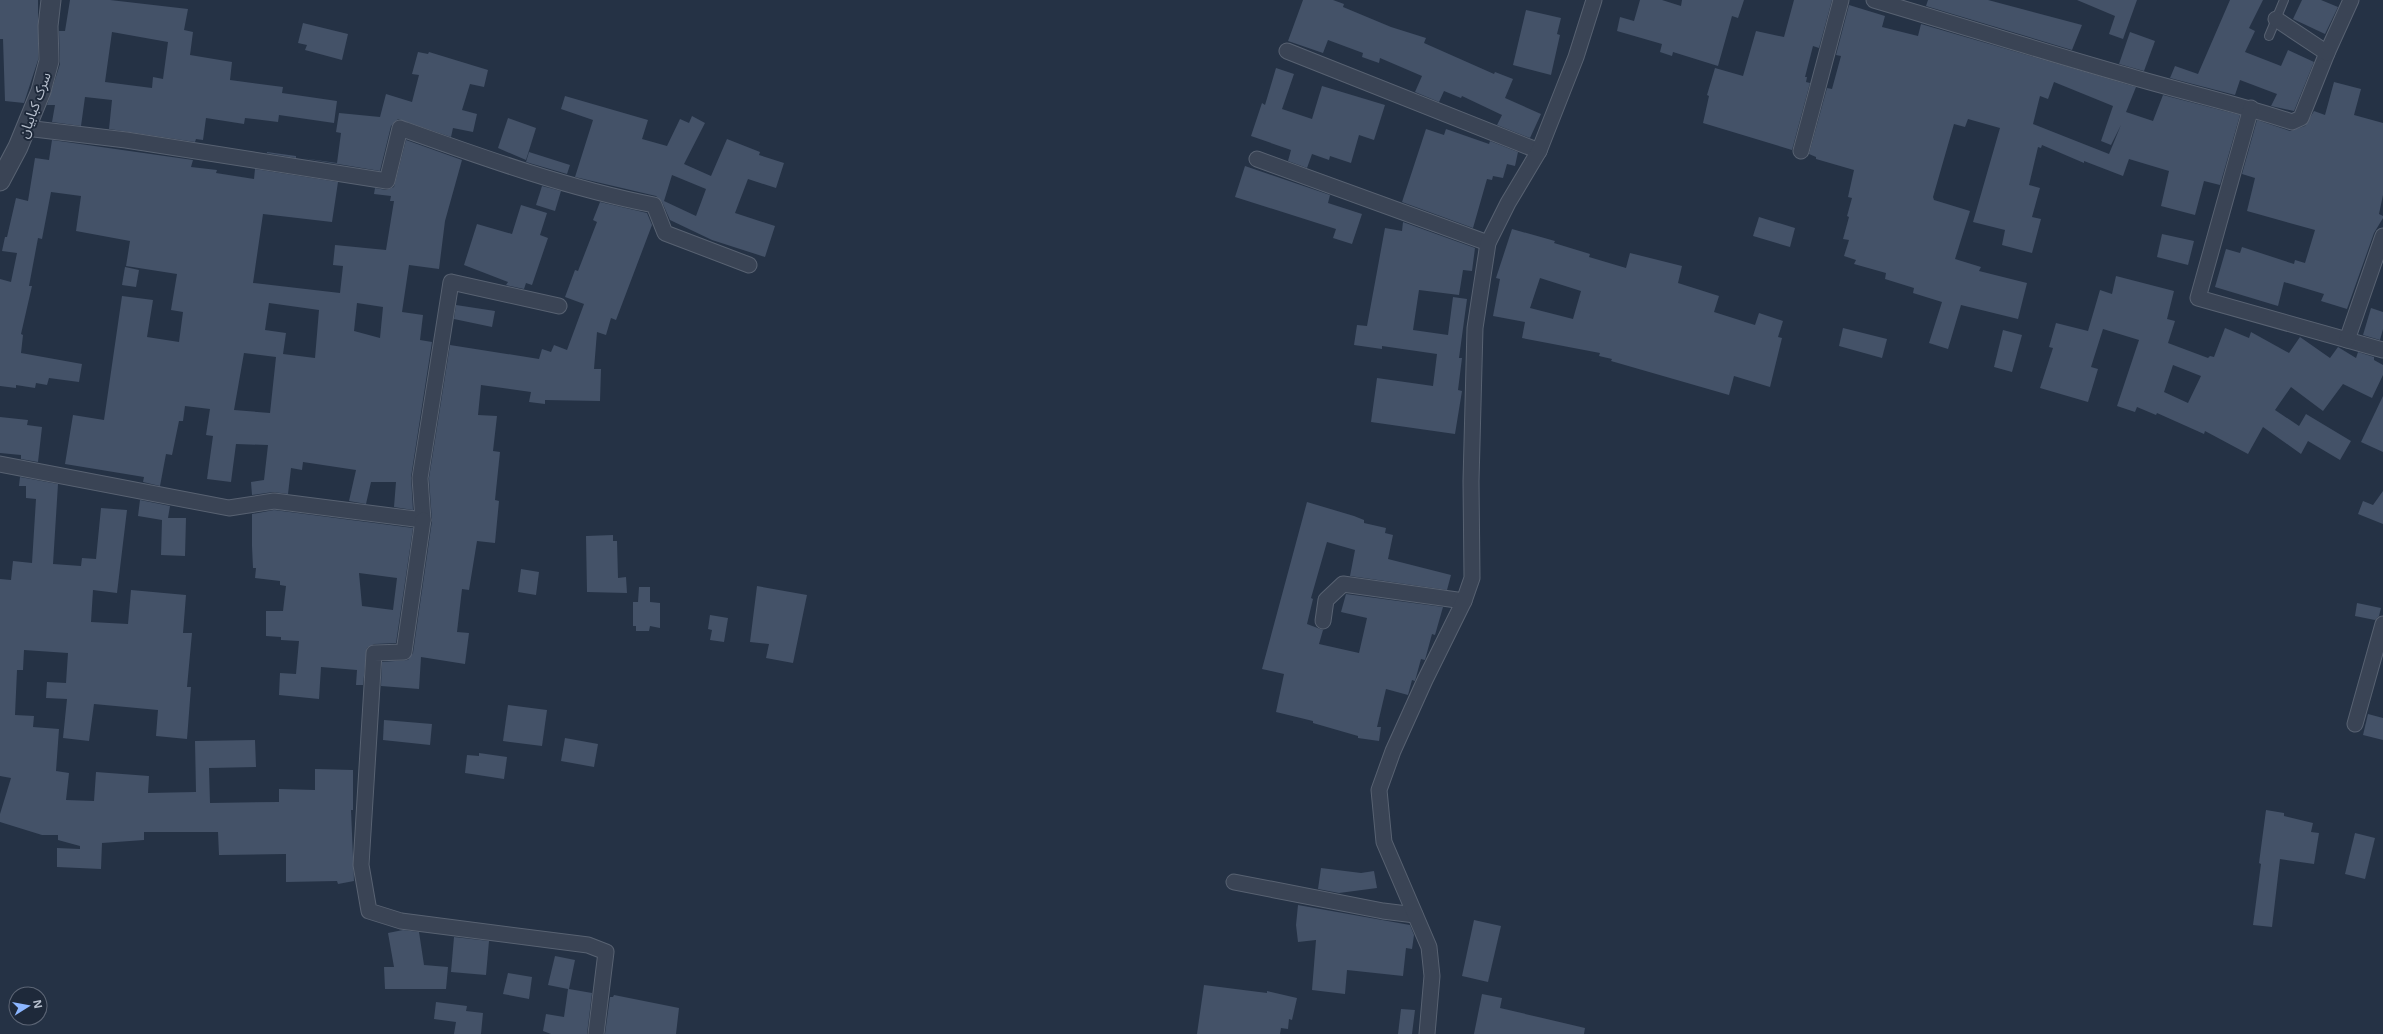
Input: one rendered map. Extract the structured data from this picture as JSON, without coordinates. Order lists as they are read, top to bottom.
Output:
{
  "streets": {
    "street": ["سرک کبابیان"]
  },
  "north": "right"
}
